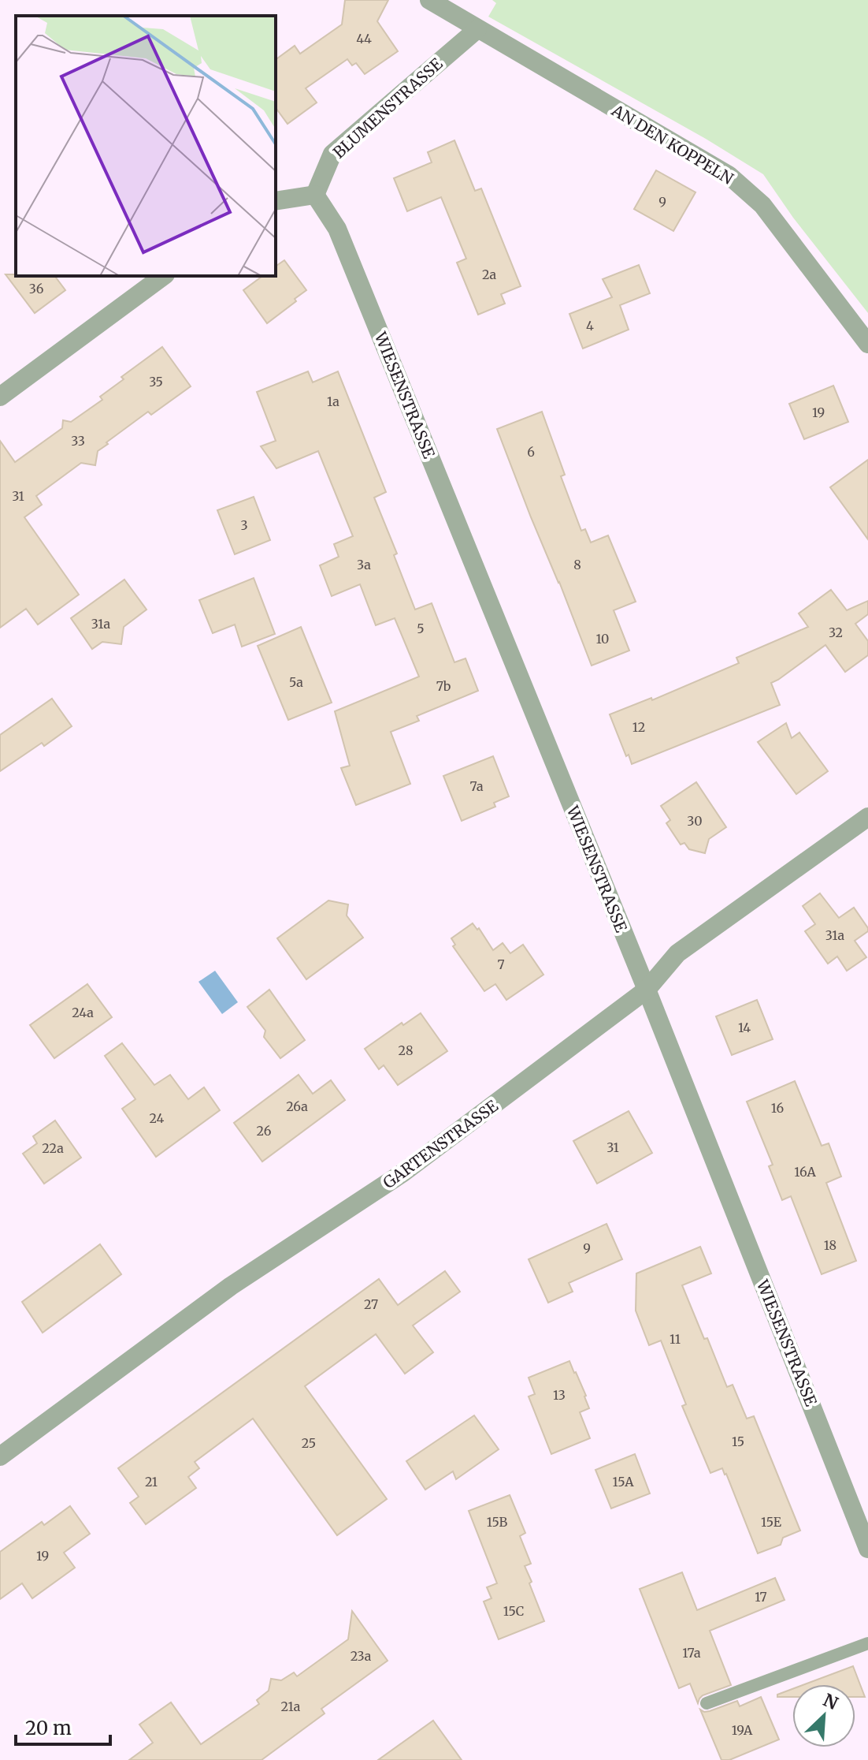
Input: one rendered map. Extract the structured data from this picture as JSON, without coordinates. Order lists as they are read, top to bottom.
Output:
{
  "streets": {
    "street": [
      "BLUMENSTRASSE",
      "AN DEN KOPPELN",
      "WIESENSTRASSE",
      "GARTENSTRASSE"
    ]
  },
  "crossings": [
    ["BLUMENSTRASSE", "AN DEN KOPPELN"],
    ["BLUMENSTRASSE", "WIESENSTRASSE"],
    ["WIESENSTRASSE", "GARTENSTRASSE"]
  ],
  "house_numbers": [
    "44",
    "9",
    "2a",
    "36",
    "4",
    "35",
    "1a",
    "19",
    "33",
    "6",
    "31",
    "3",
    "3a",
    "8",
    "31a",
    "5",
    "32",
    "10",
    "5a",
    "7b",
    "12",
    "7a",
    "30",
    "31a",
    "7",
    "24a",
    "14",
    "28",
    "26a",
    "16",
    "24",
    "26",
    "31",
    "22a",
    "16A",
    "18",
    "9",
    "27",
    "11",
    "13",
    "15",
    "25",
    "21",
    "15A",
    "15B",
    "15E",
    "19",
    "17",
    "15C",
    "17a",
    "23a",
    "21a",
    "19A"
  ],
  "scale_bar": "20 m",
  "north": "top right"
}
